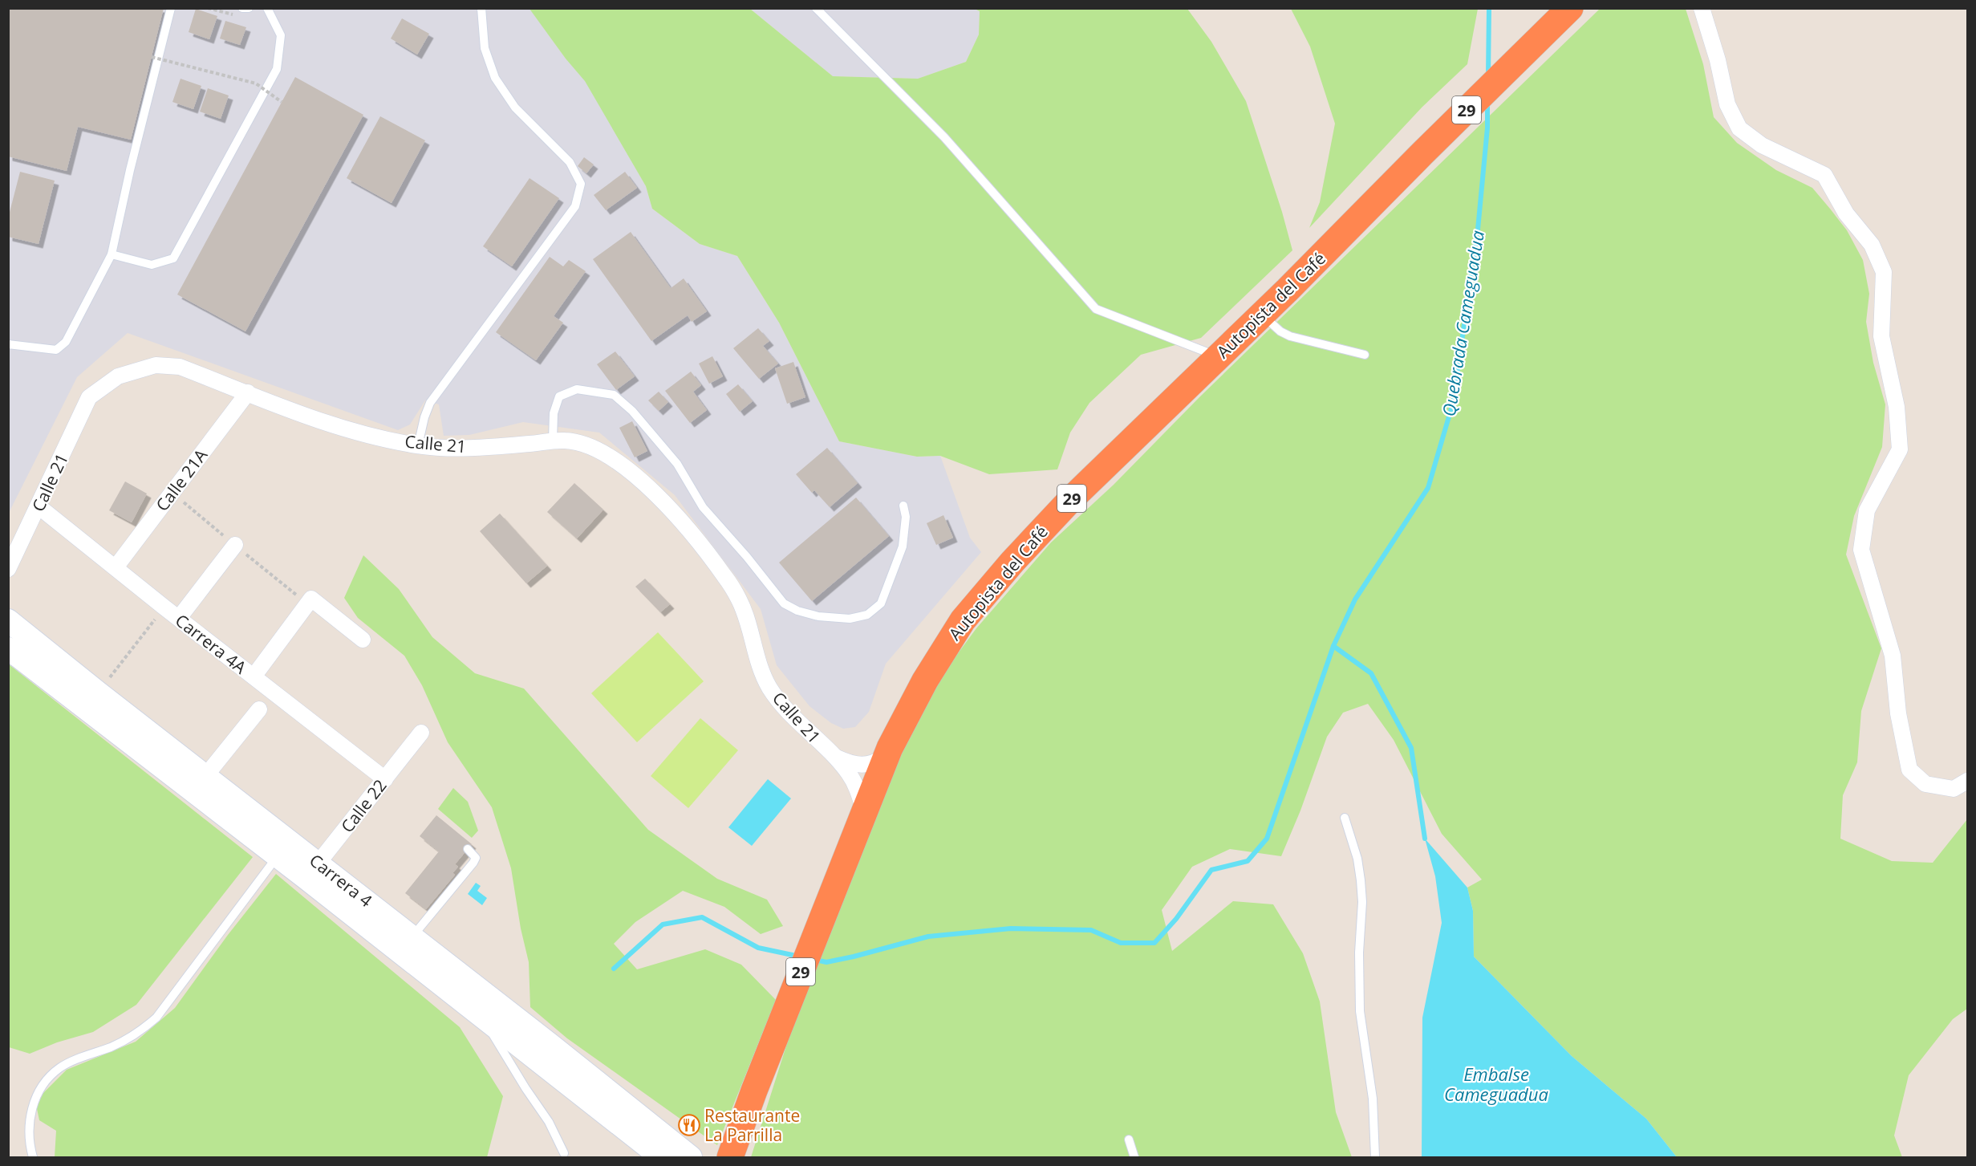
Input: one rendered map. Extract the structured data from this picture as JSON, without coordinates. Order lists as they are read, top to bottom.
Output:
{
  "streets": {
    "highway": ["29", "Autopista del Café"],
    "main road": ["Carrera 4"],
    "street": [
      "Calle 21",
      "Calle 21A",
      "Carrera 4A",
      "Calle 22"
    ]
  },
  "crossings": [
    ["Autopista del Café", "Calle 21"],
    ["Calle 21", "Calle 21A"],
    ["Calle 21", "Carrera 4A"],
    ["Calle 21A", "Carrera 4A"],
    ["Carrera 4A", "Calle 22"],
    ["Calle 22", "Carrera 4"]
  ],
  "water": ["Quebrada Cameguadua", "Embalse Cameguadua"],
  "places": {
    "restaurant": ["Restaurante La Parrilla"]
  }
}
